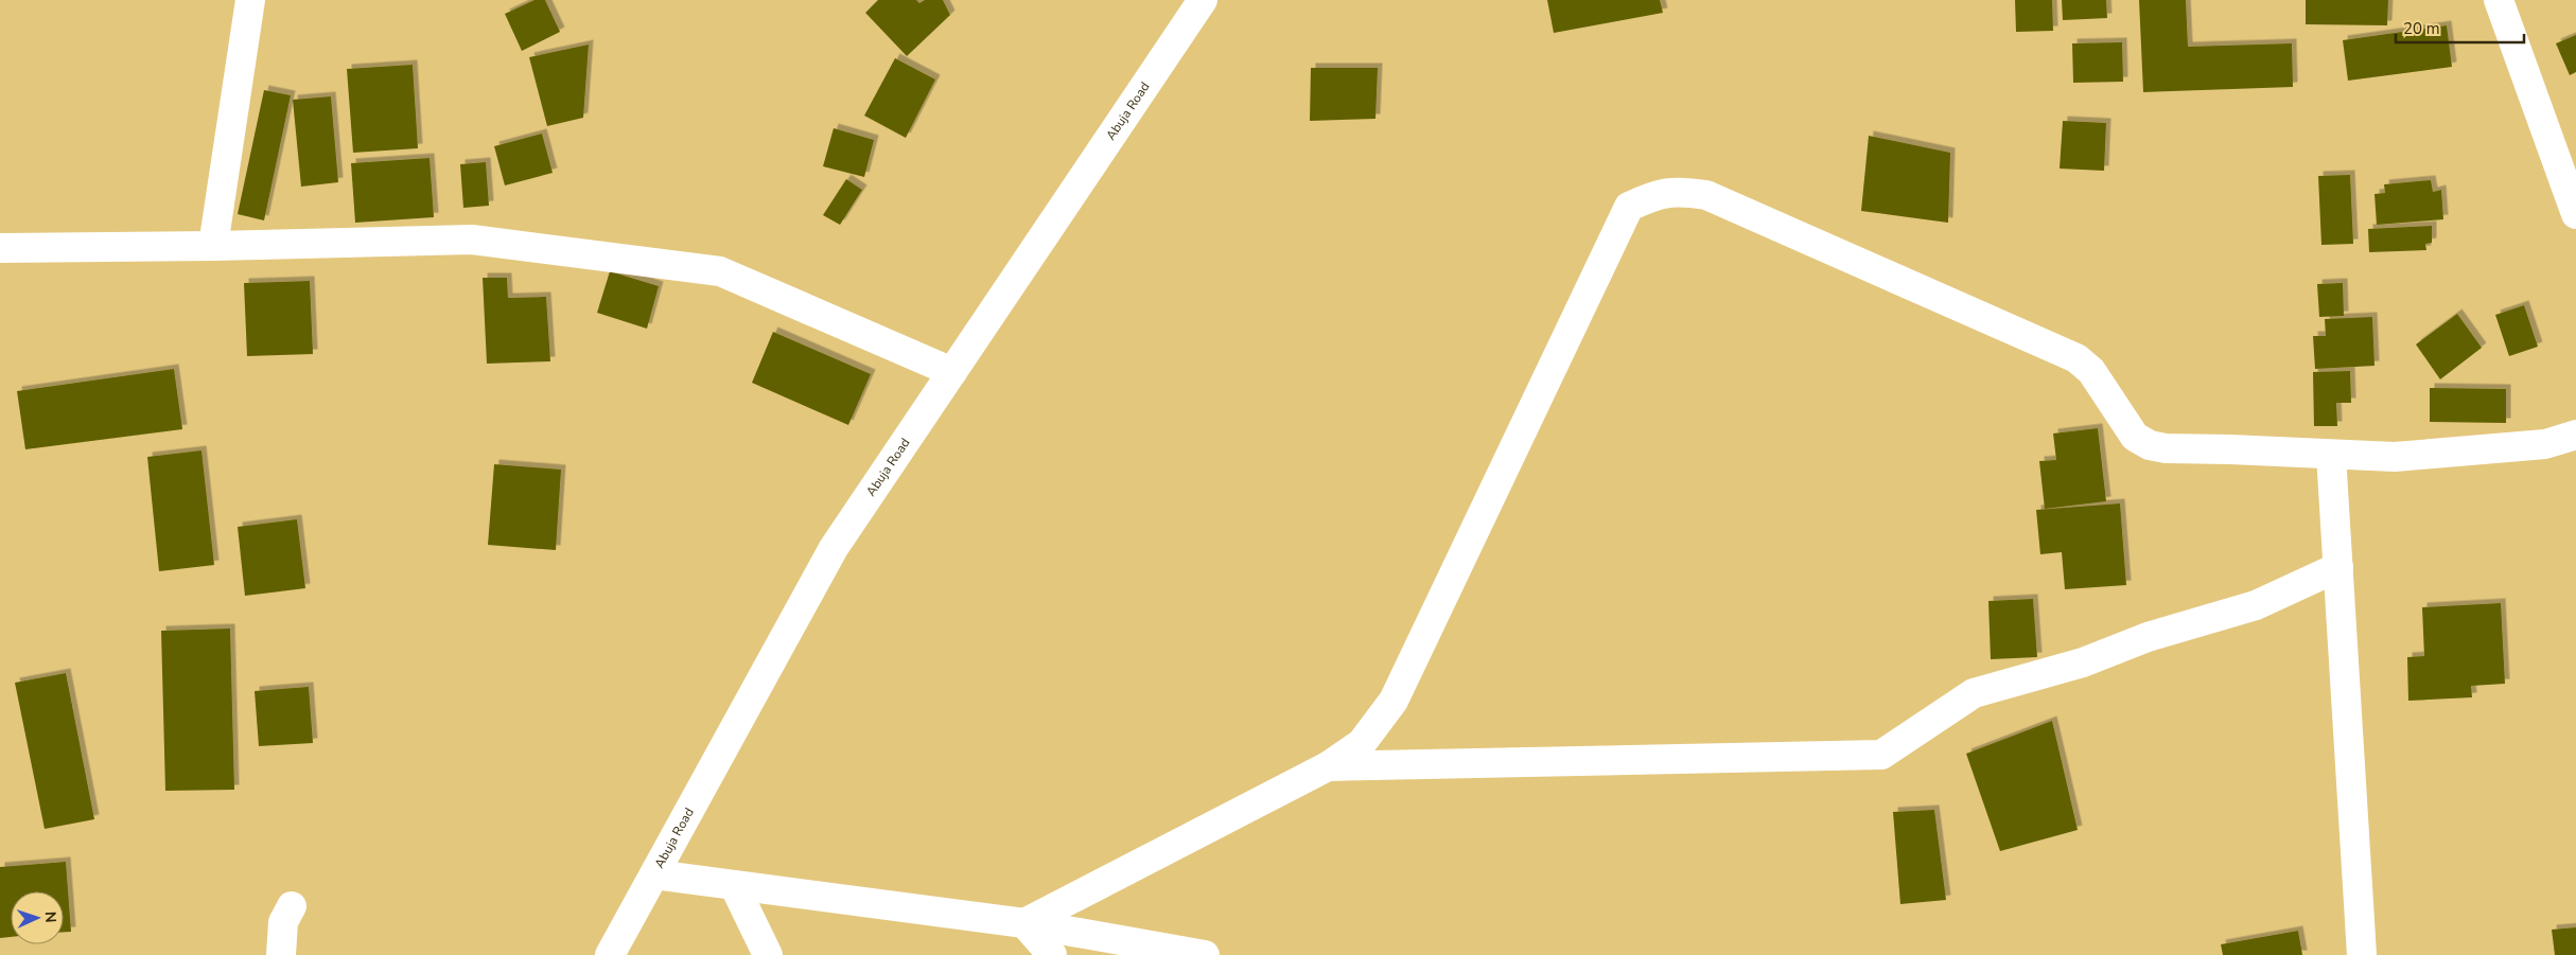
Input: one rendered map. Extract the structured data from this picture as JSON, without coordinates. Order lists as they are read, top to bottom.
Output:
{
  "streets": {
    "street": ["Abuja Road"]
  },
  "scale_bar": "20 m",
  "north": "right"
}
